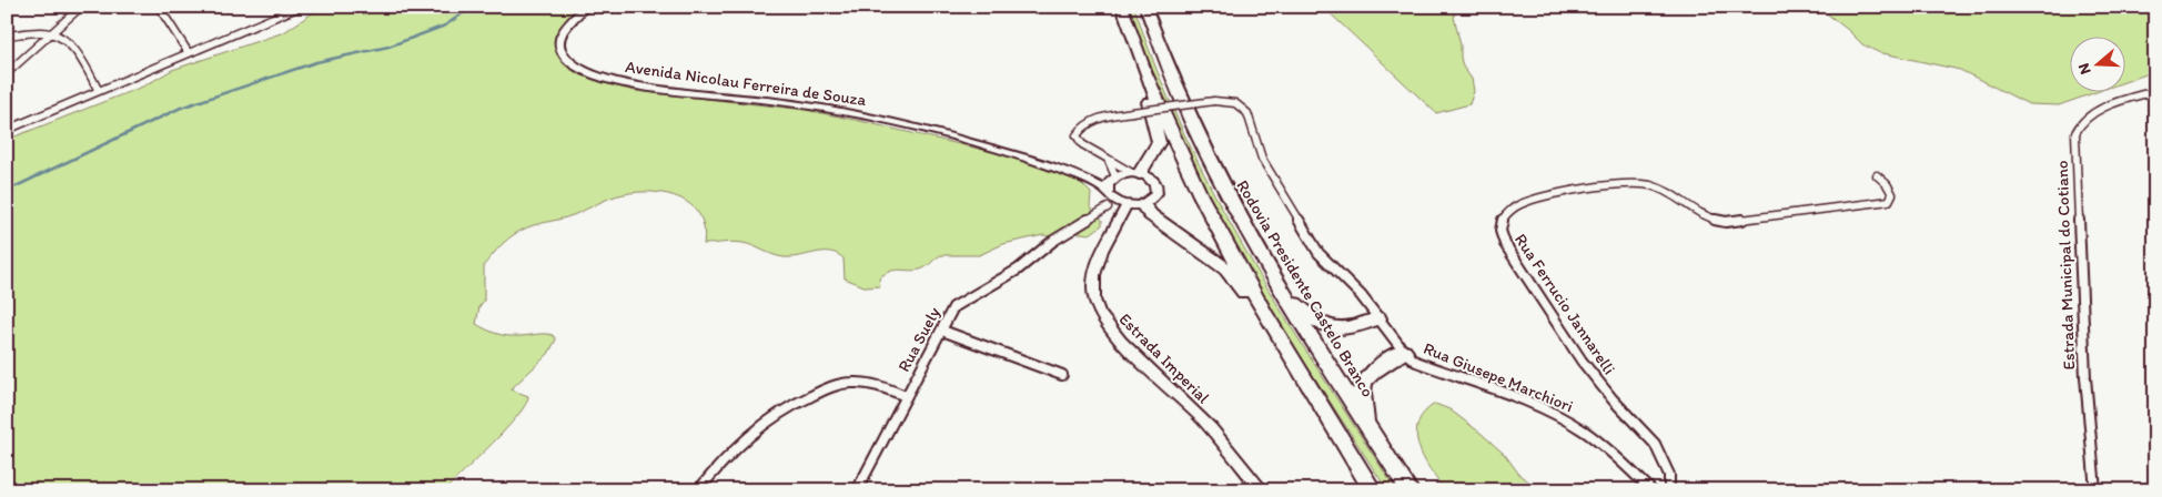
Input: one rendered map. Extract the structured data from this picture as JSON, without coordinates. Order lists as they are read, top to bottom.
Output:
{
  "streets": {
    "highway": ["Rodovia Presidente Castelo Branco"],
    "street": [
      "Avenida Nicolau Ferreira de Souza",
      "Estrada Municipal do Cotiano",
      "Rua Ferrucio Jannarelli",
      "Rua Suely",
      "Estrada Imperial",
      "Rua Giusepe Marchiori"
    ]
  },
  "crossings": [
    ["Avenida Nicolau Ferreira de Souza", "Rua Suely"],
    ["Avenida Nicolau Ferreira de Souza", "Estrada Imperial"],
    ["Rua Suely", "Estrada Imperial"]
  ],
  "north": "left"
}
